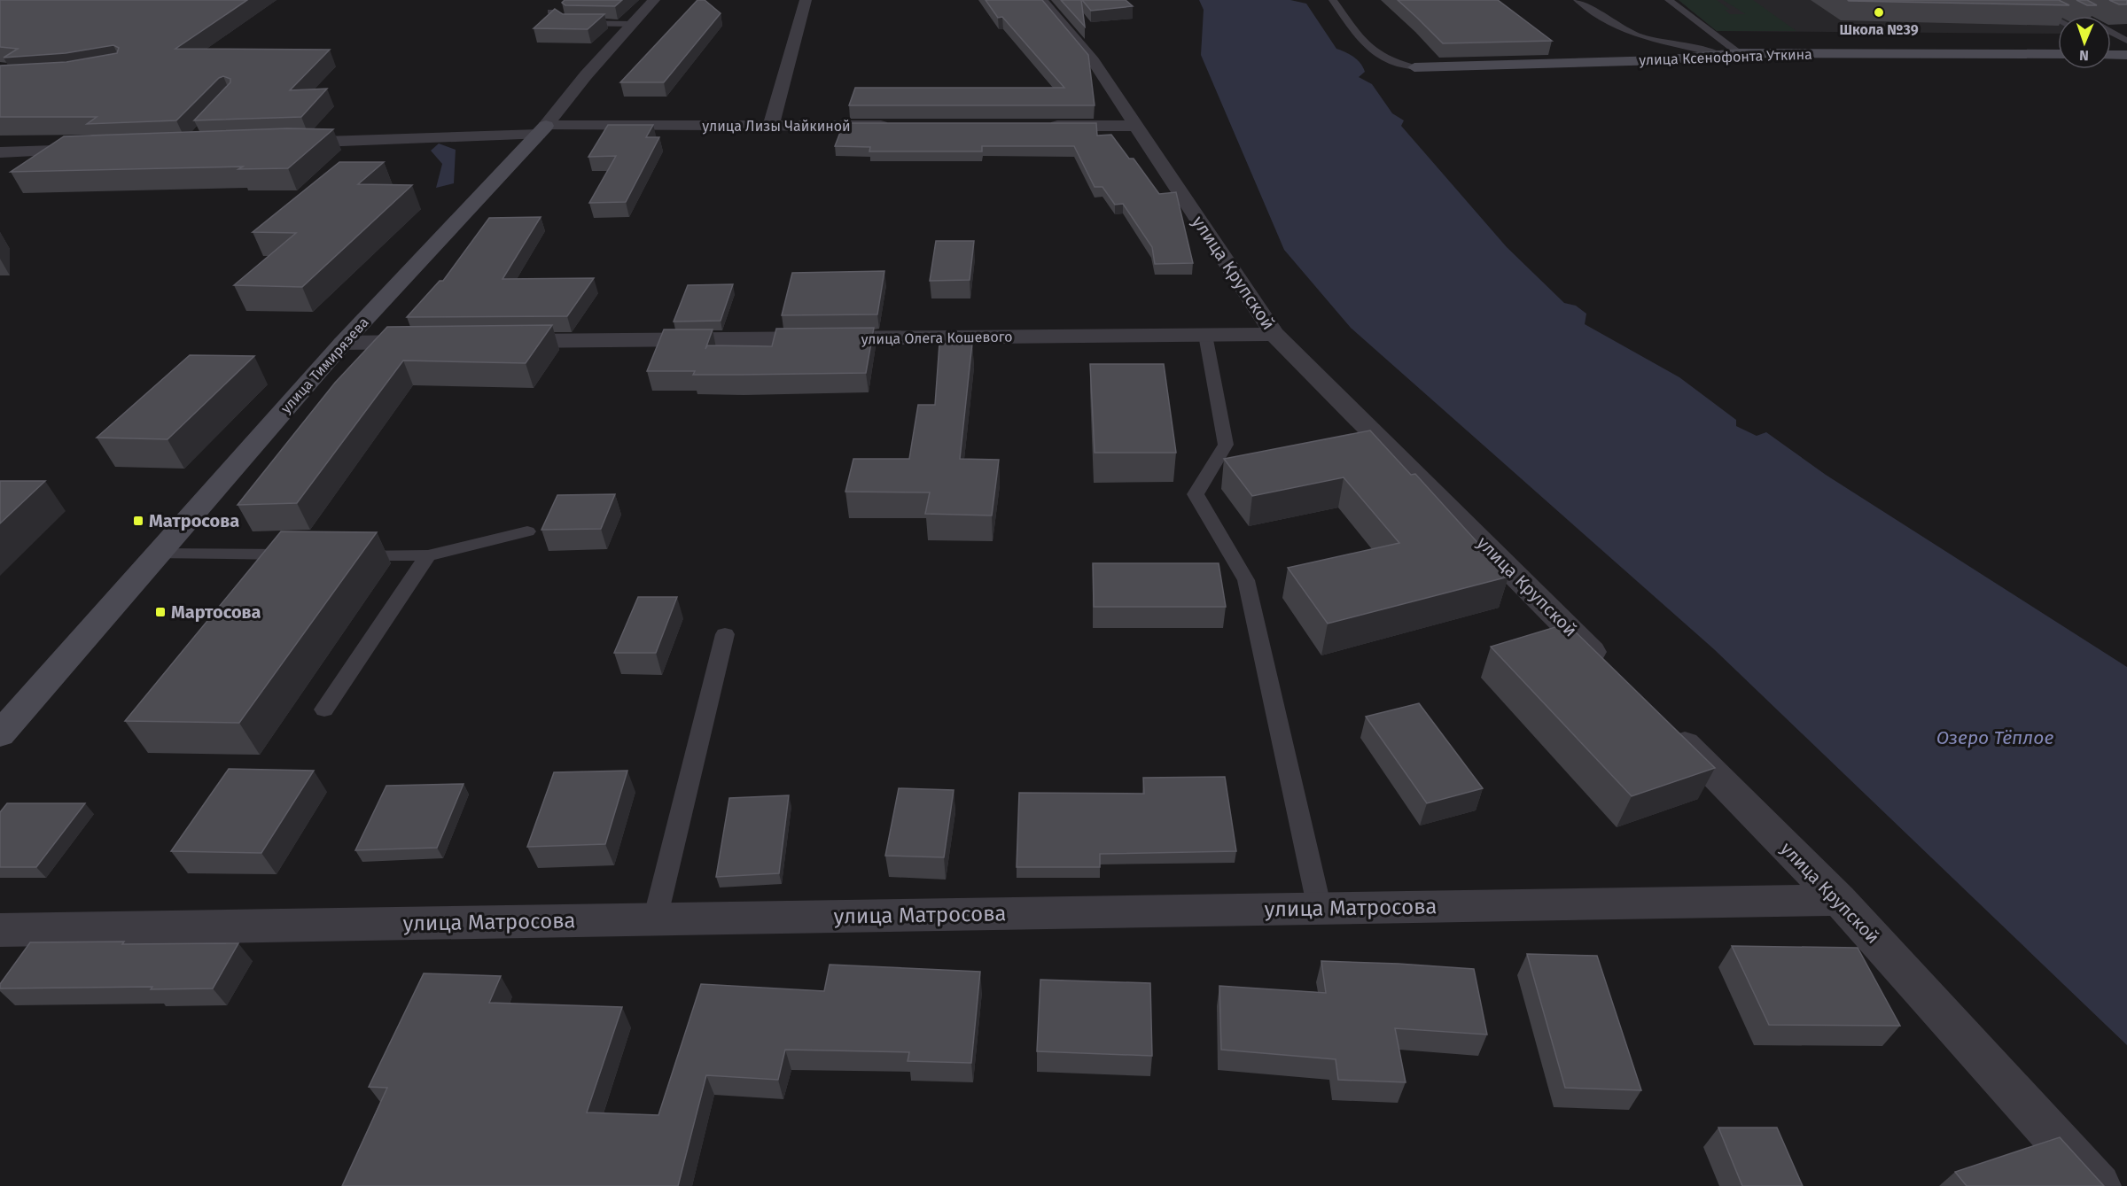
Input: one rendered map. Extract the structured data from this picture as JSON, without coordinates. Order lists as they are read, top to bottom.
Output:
{
  "streets": {
    "street": [
      "улица Ксенофонта Уткина",
      "улица Лизы Чайкиной",
      "улица Крупской",
      "улица Олега Кошевого",
      "улица Тимирязева",
      "улица Матросова"
    ]
  },
  "crossings": [
    ["улица Лизы Чайкиной", "улица Тимирязева"],
    ["улица Крупской", "улица Олега Кошевого"],
    ["улица Крупской", "улица Матросова"]
  ],
  "water": ["Озеро Тёплое"],
  "places": {
    "other": ["Школа №39"],
    "transit": ["Матросова", "Мартосова"]
  },
  "north": "bottom"
}
